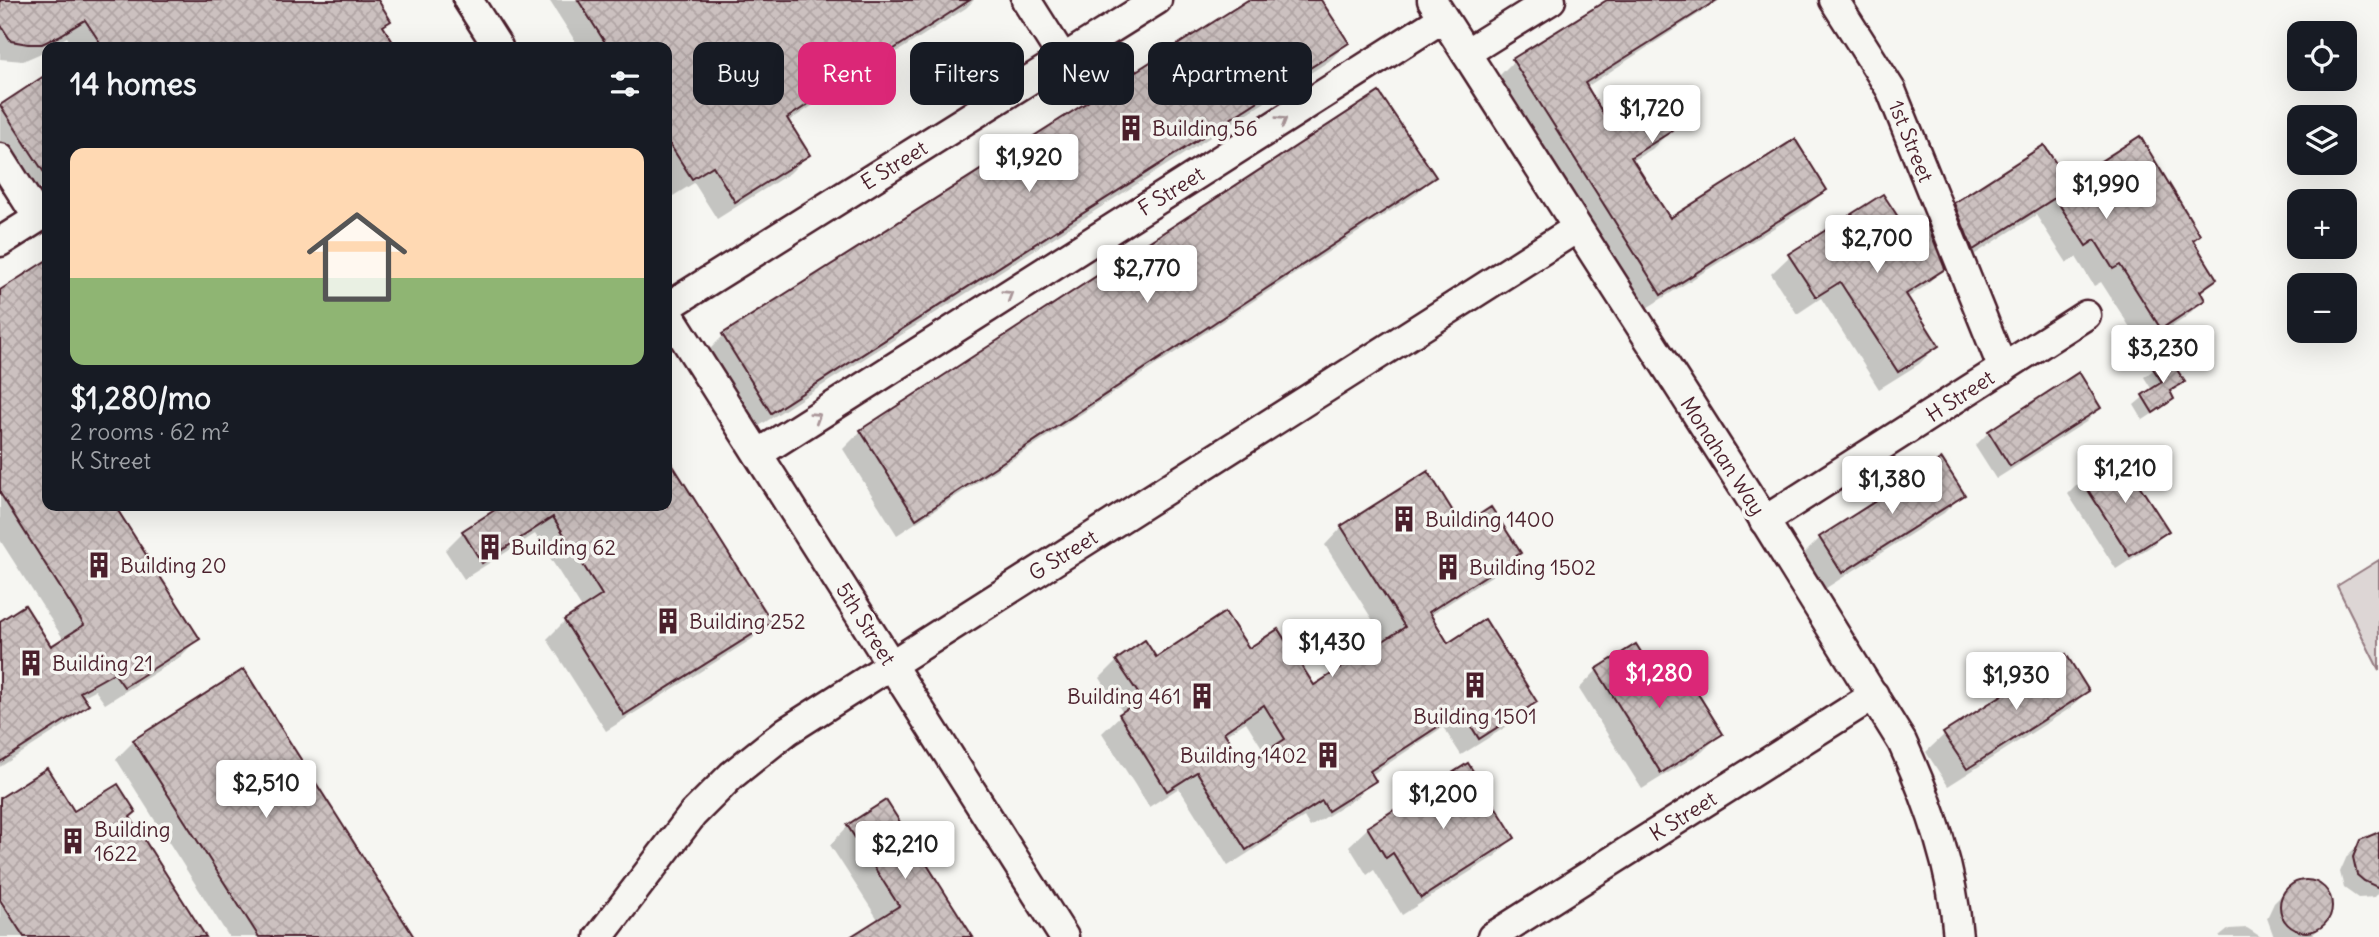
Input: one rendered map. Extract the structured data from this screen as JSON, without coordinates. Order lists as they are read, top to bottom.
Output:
{
  "streets": {
    "street": [
      "1st Street",
      "E Street",
      "F Street",
      "H Street",
      "Monahan Way",
      "G Street",
      "5th Street",
      "K Street"
    ]
  },
  "crossings": [
    ["1st Street", "H Street"],
    ["F Street", "Monahan Way"],
    ["F Street", "5th Street"],
    ["H Street", "Monahan Way"],
    ["Monahan Way", "G Street"],
    ["Monahan Way", "K Street"],
    ["G Street", "5th Street"]
  ],
  "one_way": ["F Street"],
  "places": {
    "building": [
      "Building 56",
      "Building 1400",
      "Building 62",
      "Building 20",
      "Building 1502",
      "Building 252",
      "Building 21",
      "Building 1501",
      "Building 461",
      "Building 1402",
      "Building 1622"
    ]
  },
  "page": {
    "map_buttons": ["+", "−"],
    "chip": [
      "Buy",
      "Rent",
      "Filters",
      "New",
      "Apartment"
    ],
    "heading": "14 homes",
    "price": [
      "$1,720",
      "$1,920",
      "$1,990",
      "$2,700",
      "$2,770",
      "$3,230",
      "$1,210",
      "$1,380",
      "$1,430",
      "$1,280",
      "$1,930",
      "$2,510",
      "$1,200",
      "$2,210"
    ],
    "list": [
      {
        "name": "$1,280/mo",
        "note": "2 rooms · 62 m² · K Street"
      }
    ]
  }
}
